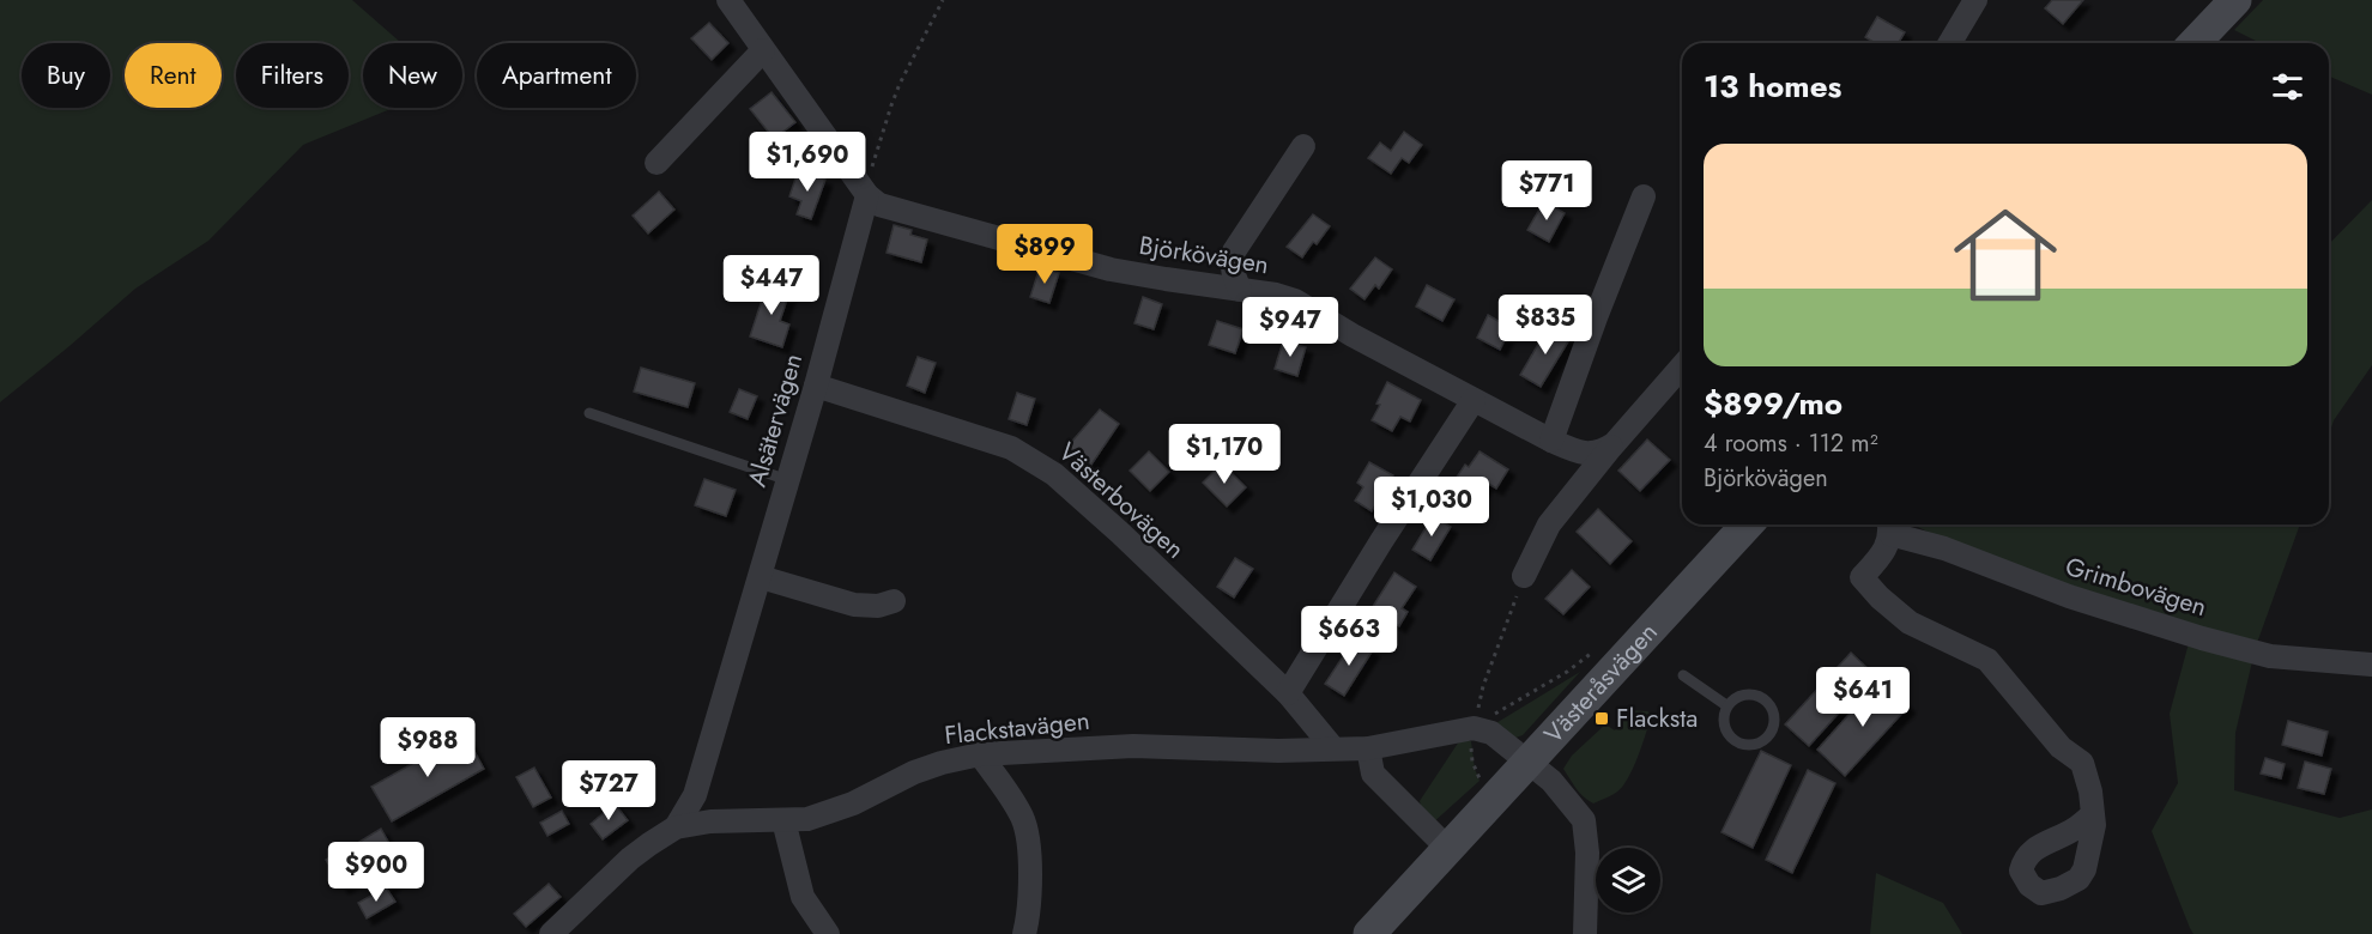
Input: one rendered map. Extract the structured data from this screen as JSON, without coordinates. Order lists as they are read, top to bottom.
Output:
{
  "streets": {
    "street": [
      "Björkövägen",
      "Alsätervägen",
      "Västerbovägen",
      "Grimbovägen",
      "Västeråsvägen",
      "Flackstavägen"
    ]
  },
  "crossings": [
    ["Björkövägen", "Alsätervägen"],
    ["Alsätervägen", "Västerbovägen"],
    ["Alsätervägen", "Flackstavägen"],
    ["Västerbovägen", "Flackstavägen"],
    ["Västeråsvägen", "Flackstavägen"]
  ],
  "places": {
    "transit": ["Flacksta"]
  },
  "page": {
    "chip": [
      "Buy",
      "Rent",
      "Filters",
      "New",
      "Apartment"
    ],
    "heading": "13 homes",
    "list": [
      {
        "name": "$899/mo",
        "note": "4 rooms · 112 m² · Björkövägen"
      }
    ],
    "price": [
      "$1,690",
      "$771",
      "$899",
      "$447",
      "$835",
      "$947",
      "$1,170",
      "$1,030",
      "$663",
      "$641",
      "$988",
      "$727",
      "$900"
    ]
  }
}
